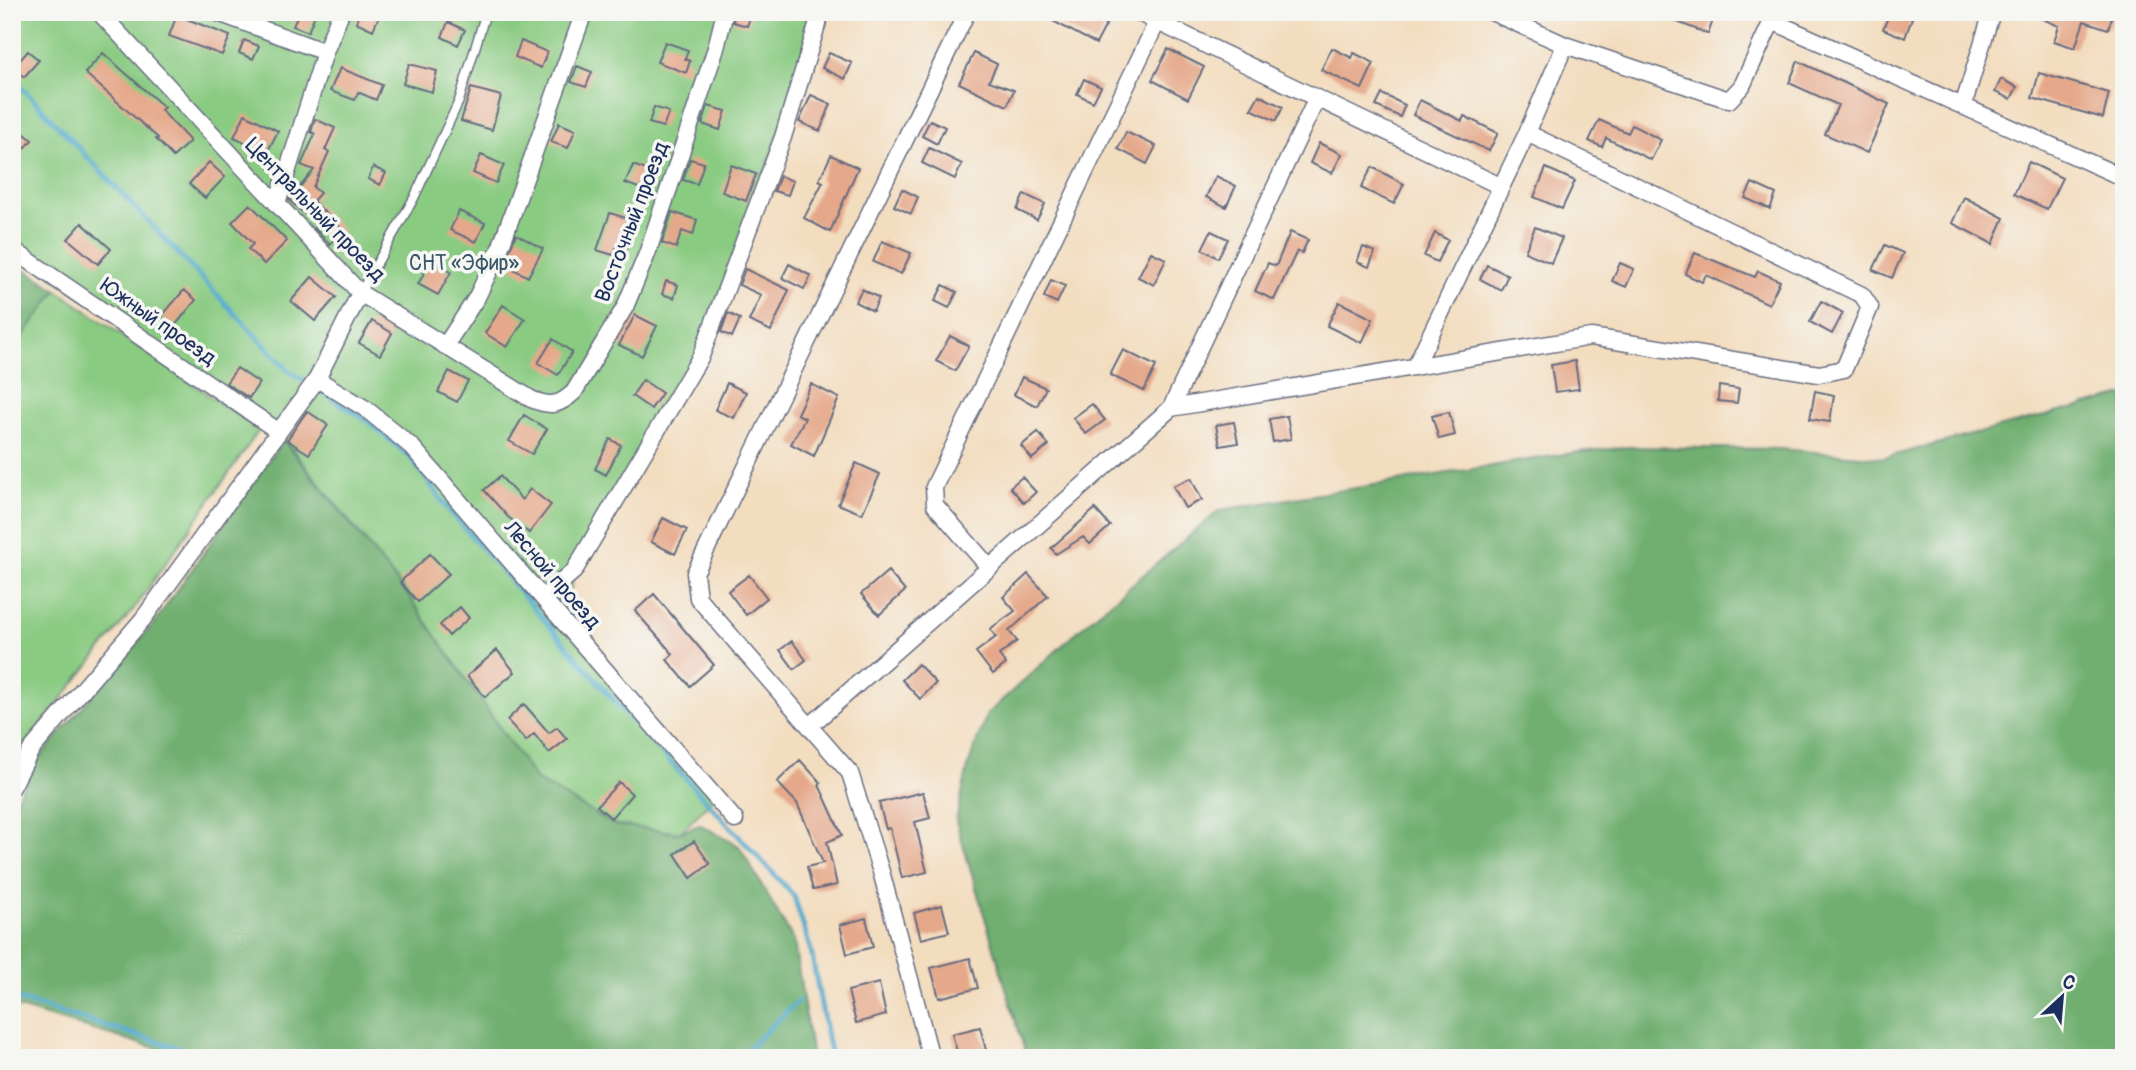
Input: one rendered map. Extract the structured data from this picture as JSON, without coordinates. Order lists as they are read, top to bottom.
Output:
{
  "streets": {
    "street": [
      "Центральный проезд",
      "Восточный проезд",
      "Южный проезд",
      "Лесной проезд"
    ]
  },
  "crossings": [
    ["Центральный проезд", "Восточный проезд"]
  ],
  "parks": ["СНТ «Эфир»"],
  "north": "top right"
}
